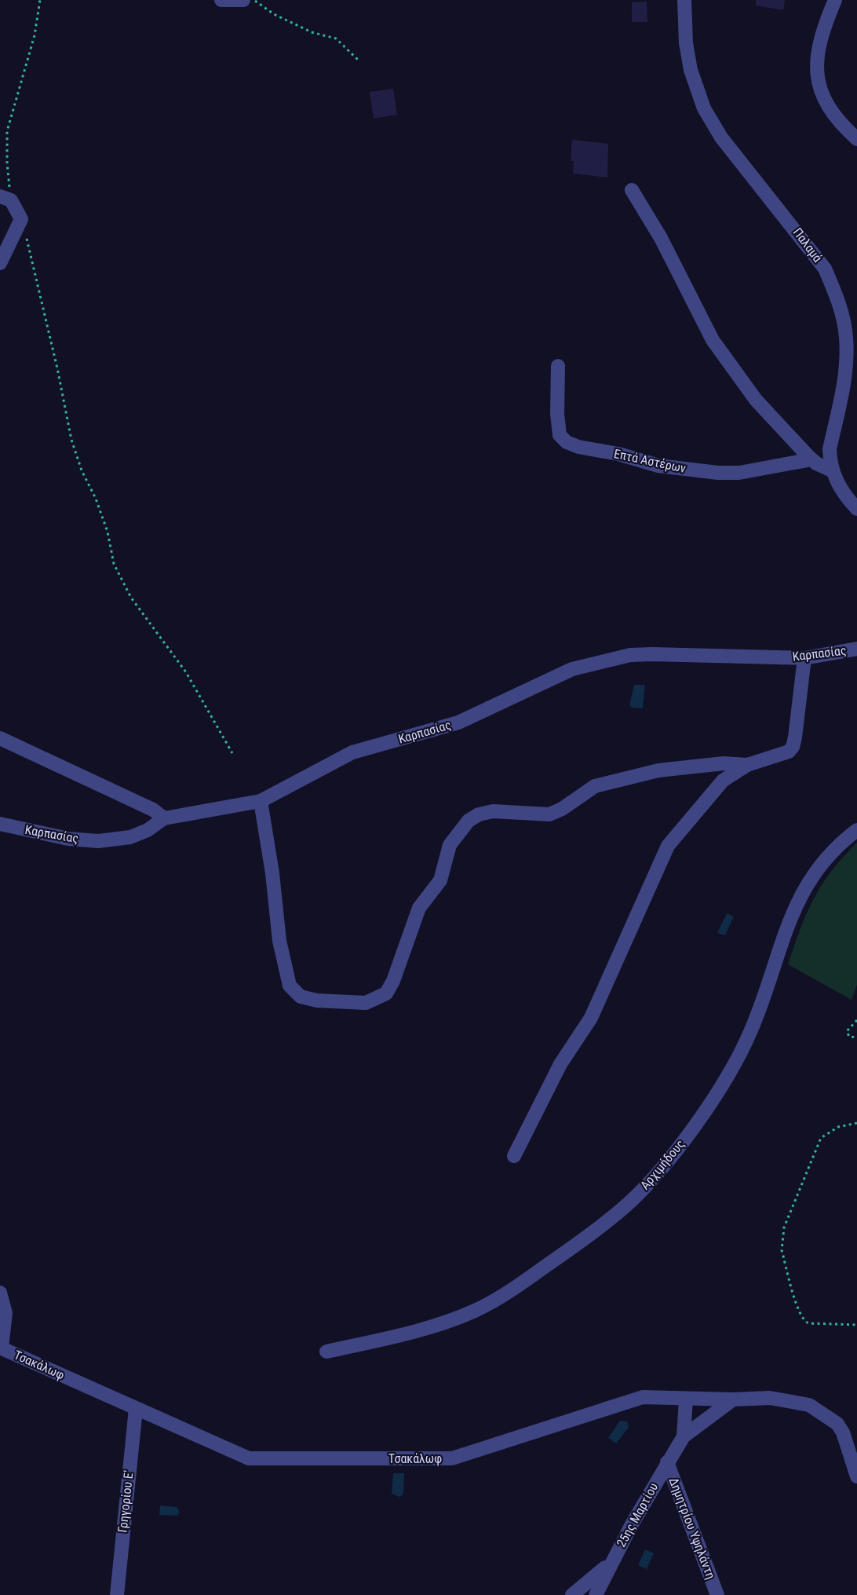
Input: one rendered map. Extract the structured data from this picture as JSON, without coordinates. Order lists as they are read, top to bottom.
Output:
{
  "streets": {
    "street": [
      "Παλαμά",
      "Επτά Αστέρων",
      "Καρπασίας",
      "Αρχιμήδους",
      "Τσακάλωφ",
      "Γρηγορίου Ε'",
      "25ης Μαρτίου",
      "Δημητρίου Υψηλάντη"
    ]
  },
  "crossings": [
    ["Τσακάλωφ", "Γρηγορίου Ε'"],
    ["Τσακάλωφ", "25ης Μαρτίου"],
    ["25ης Μαρτίου", "Δημητρίου Υψηλάντη"]
  ]
}
